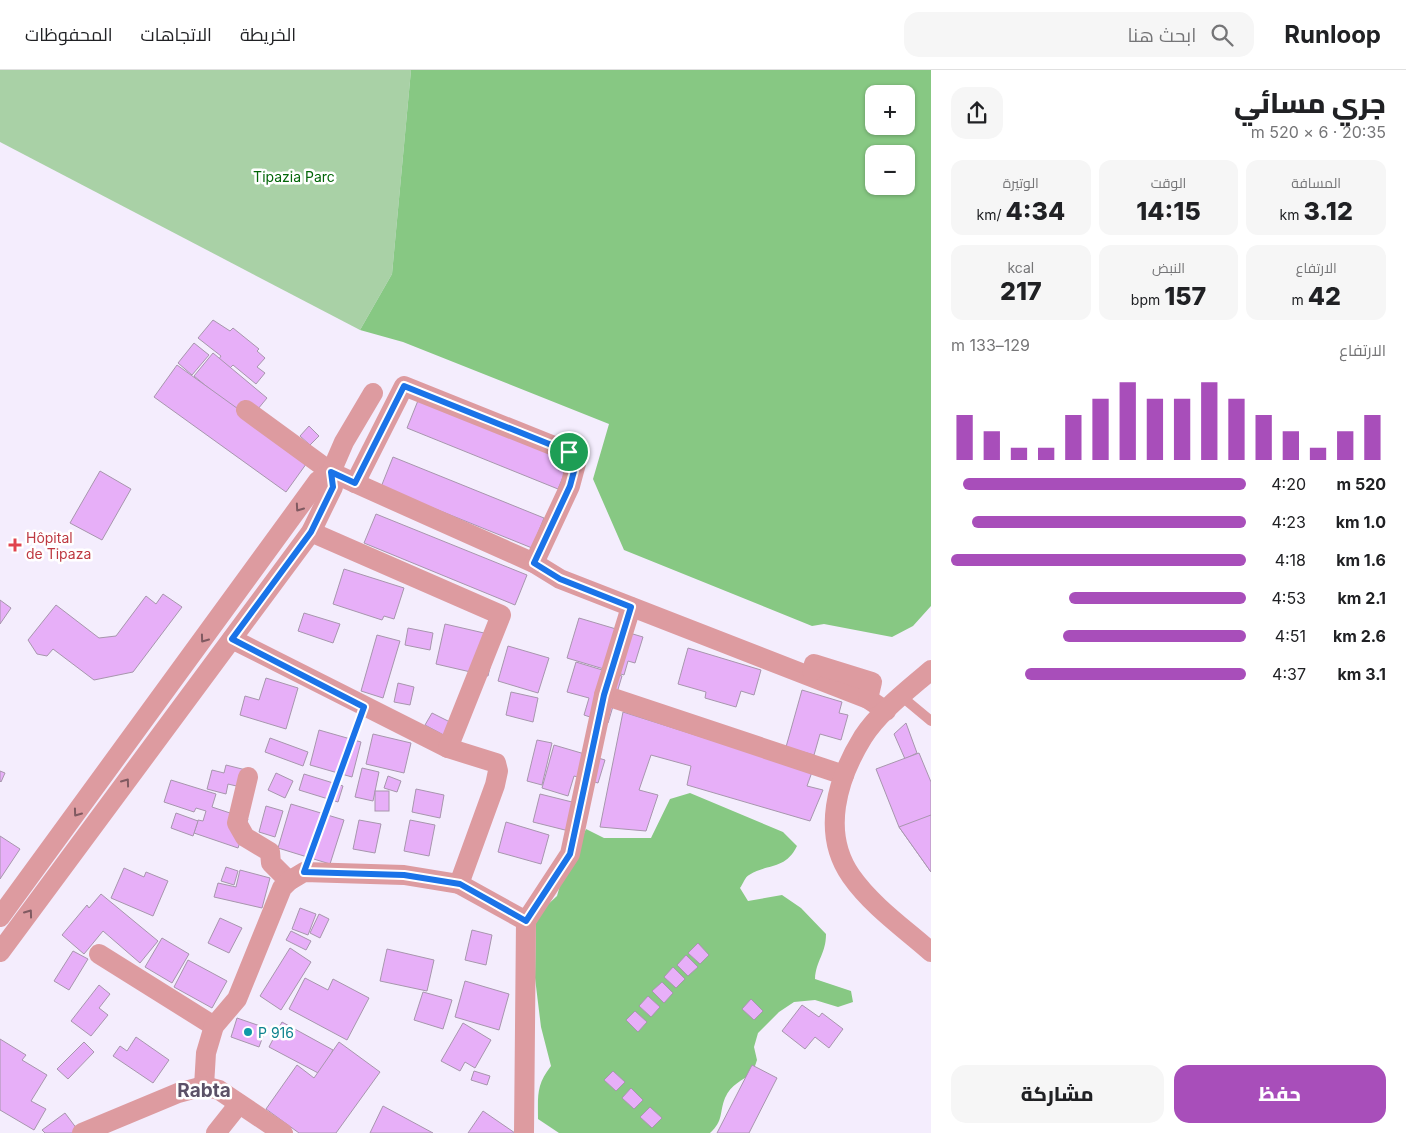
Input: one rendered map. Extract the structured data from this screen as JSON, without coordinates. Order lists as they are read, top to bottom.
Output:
{
  "districts": ["Rabta"],
  "parks": ["Tipazia Parc"],
  "places": {
    "health": ["Hôpital de Tipaza"],
    "other": ["P 916"]
  },
  "page": {
    "header": "Runloop",
    "search": "ابحث هنا",
    "nav": ["الخريطة", "الاتجاهات", "المحفوظات"],
    "heading": ["جري مسائي", "20:35 · 6 × 520 m"],
    "map_buttons": ["+", "−"],
    "stats": [
      ["المسافة", "3.12 km"],
      ["الوقت", "14:15"],
      ["الوتيرة", "4:34 /km"],
      ["الارتفاع", "42 m"],
      ["النبض", "157 bpm"],
      ["kcal", "217"]
    ],
    "chart": ["الارتفاع", "129–133 m"],
    "list": [
      {
        "name": "520 m",
        "note": "4:20"
      },
      {
        "name": "1.0 km",
        "note": "4:23"
      },
      {
        "name": "1.6 km",
        "note": "4:18"
      },
      {
        "name": "2.1 km",
        "note": "4:53"
      },
      {
        "name": "2.6 km",
        "note": "4:51"
      },
      {
        "name": "3.1 km",
        "note": "4:37"
      }
    ],
    "buttons": ["حفظ", "مشاركة"]
  }
}
